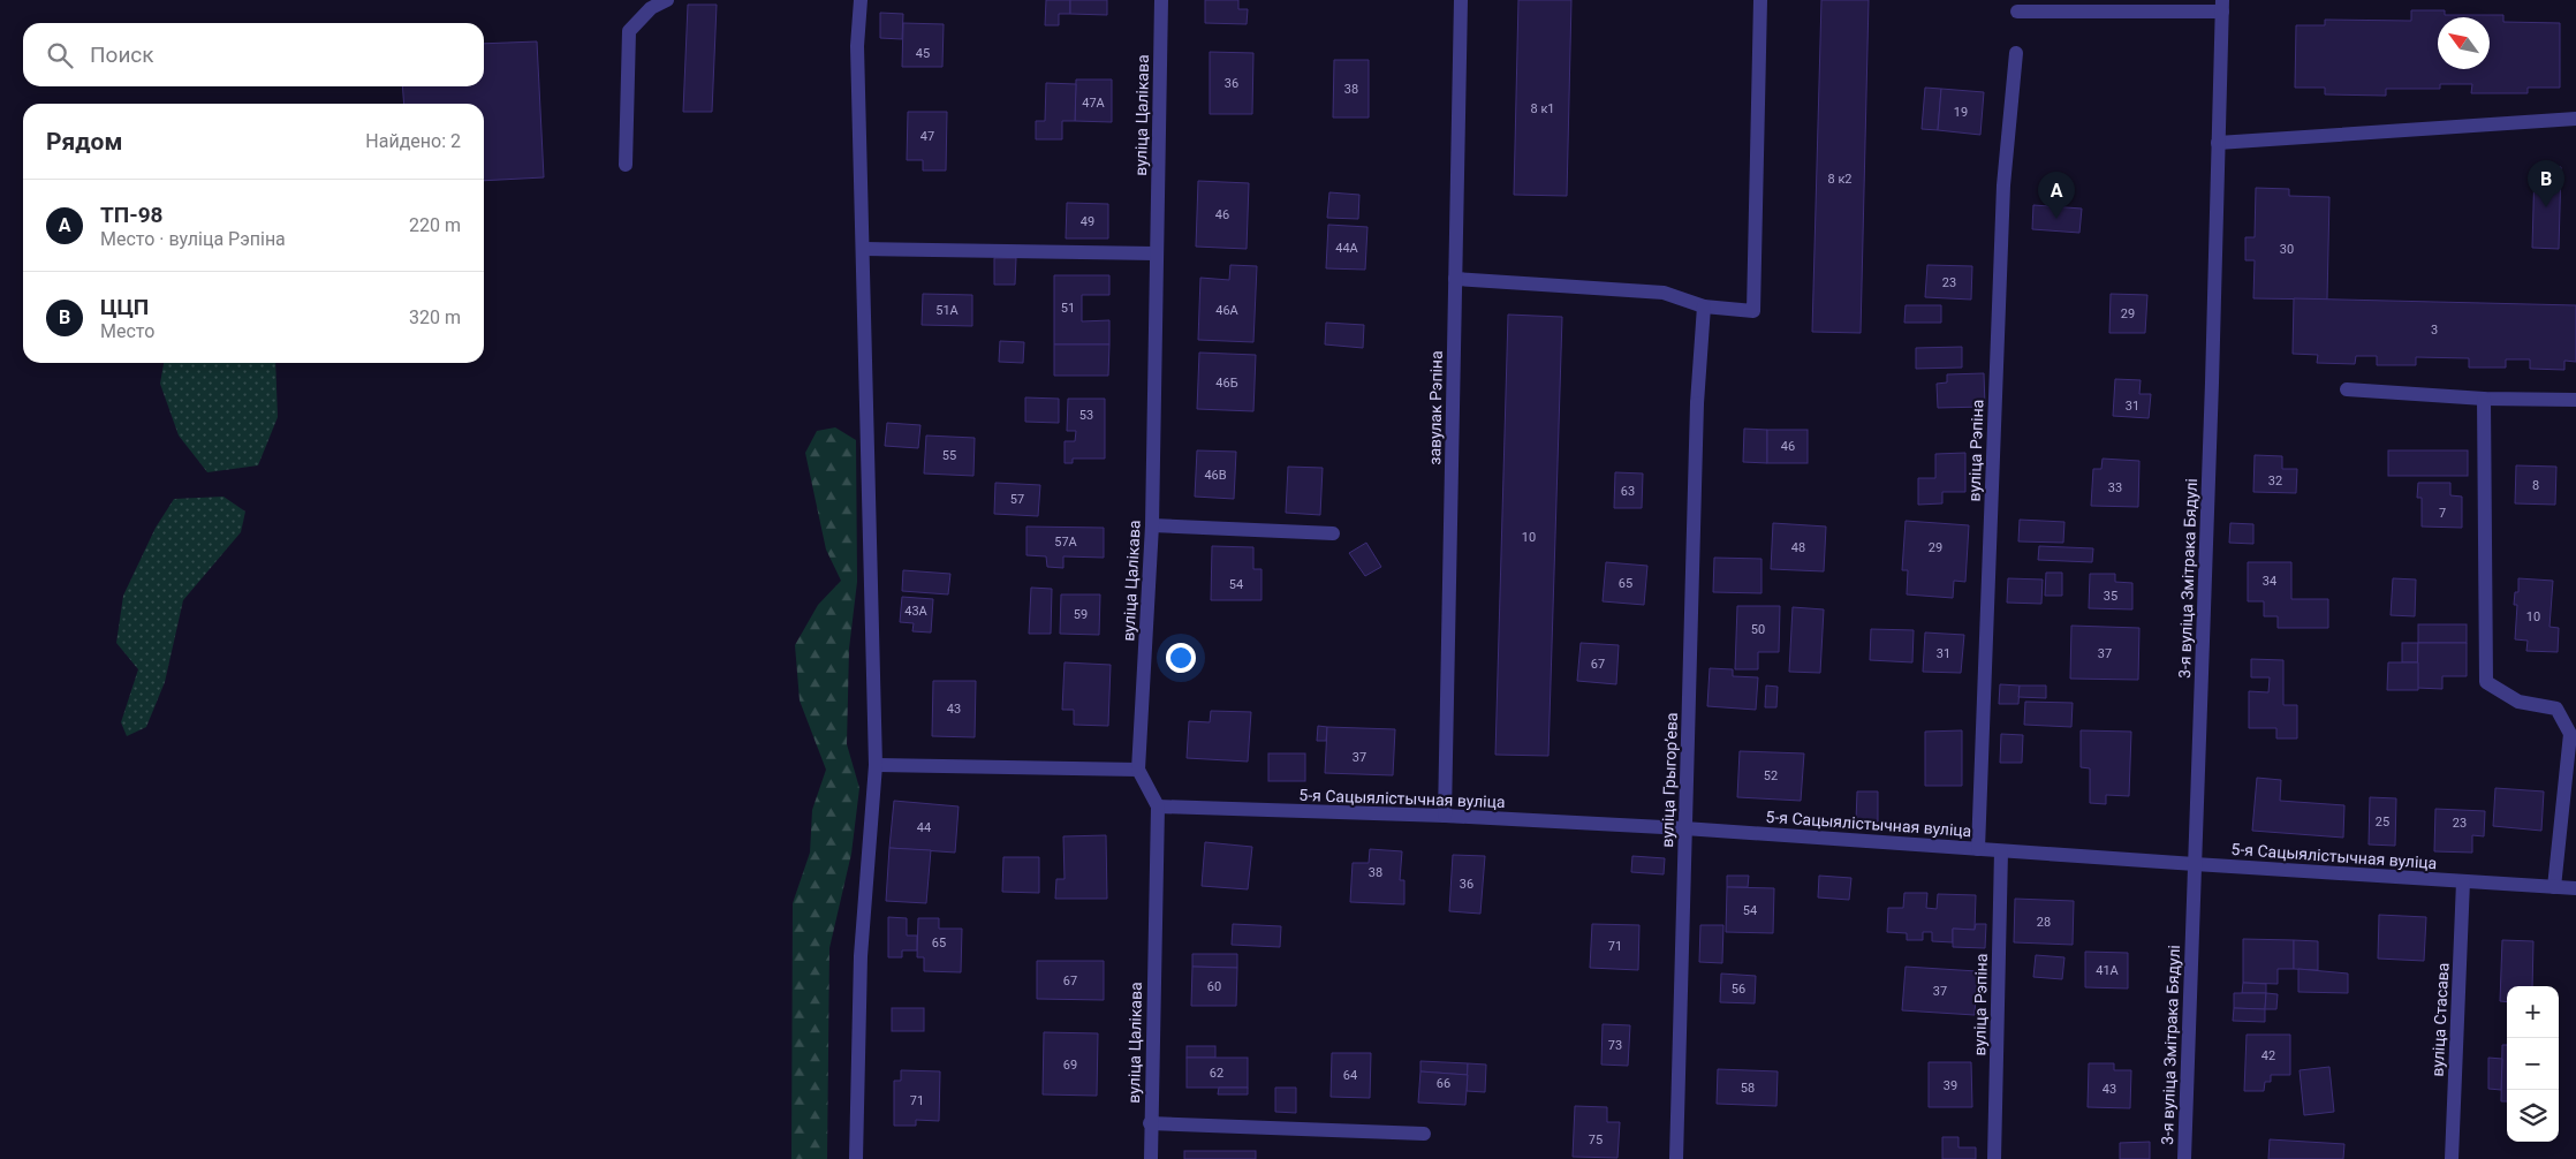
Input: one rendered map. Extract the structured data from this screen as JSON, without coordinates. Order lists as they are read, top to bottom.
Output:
{
  "streets": {
    "street": [
      "вуліца Цалікава",
      "завулак Рэпіна",
      "вуліца Рэпіна",
      "3-я вуліца Змітрака Бядулі",
      "вуліца Грыгорʼева",
      "5-я Сацыялістычная вуліца",
      "вуліца Стасава"
    ]
  },
  "crossings": [
    ["вуліца Цалікава", "5-я Сацыялістычная вуліца"],
    ["завулак Рэпіна", "5-я Сацыялістычная вуліца"],
    ["вуліца Рэпіна", "5-я Сацыялістычная вуліца"],
    ["3-я вуліца Змітрака Бядулі", "5-я Сацыялістычная вуліца"],
    ["вуліца Грыгорʼева", "5-я Сацыялістычная вуліца"],
    ["5-я Сацыялістычная вуліца", "вуліца Стасава"]
  ],
  "house_numbers": [
    "45",
    "36",
    "38",
    "47А",
    "8 к1",
    "19",
    "47",
    "8 к2",
    "46",
    "49",
    "44А",
    "30",
    "23",
    "51",
    "51А",
    "46А",
    "29",
    "3",
    "46Б",
    "31",
    "53",
    "46",
    "55",
    "46В",
    "32",
    "8",
    "33",
    "63",
    "57",
    "7",
    "10",
    "57А",
    "48",
    "29",
    "34",
    "65",
    "54",
    "35",
    "43А",
    "59",
    "10",
    "50",
    "31",
    "37",
    "67",
    "43",
    "37",
    "52",
    "25",
    "23",
    "44",
    "38",
    "36",
    "54",
    "28",
    "65",
    "71",
    "41А",
    "67",
    "60",
    "56",
    "37",
    "73",
    "42",
    "69",
    "62",
    "64",
    "66",
    "39",
    "58",
    "43",
    "71",
    "75"
  ],
  "north": "top left",
  "page": {
    "search": "Поиск",
    "heading": ["Рядом", "Найдено: 2"],
    "pins": ["B", "A"],
    "list": [
      {
        "mark": "A",
        "name": "ТП-98",
        "note": "Место · вуліца Рэпіна",
        "value": "220 m"
      },
      {
        "mark": "B",
        "name": "ЦЦП",
        "note": "Место",
        "value": "320 m"
      }
    ],
    "map_buttons": ["+", "−"]
  }
}
